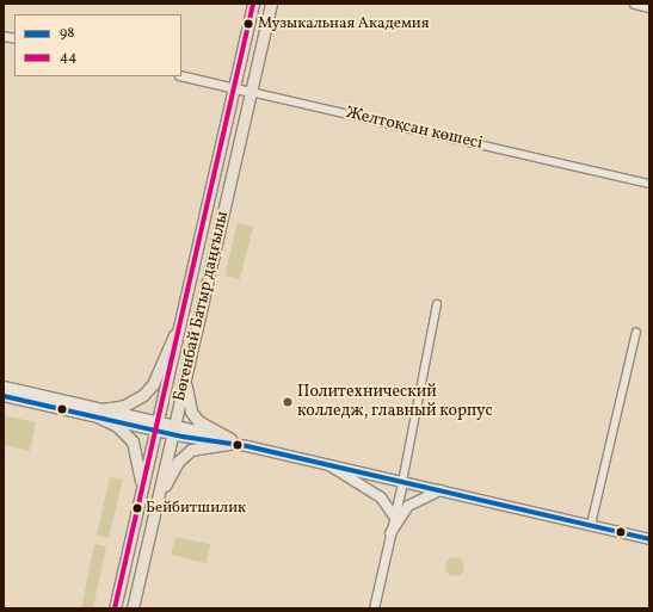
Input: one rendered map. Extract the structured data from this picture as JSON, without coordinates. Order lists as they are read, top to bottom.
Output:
{
  "streets": {
    "main road": ["Бөгенбай Батыр даңғылы"],
    "street": ["Желтоқсан көшесі"]
  },
  "crossings": [
    ["Желтоқсан көшесі", "Бөгенбай Батыр даңғылы"]
  ],
  "places": ["Музыкальная Академия", "Политехнический колледж, главный корпус", "Бейбитшилик"],
  "lines": ["transit line 44", "transit line 98"],
  "legend": ["98", "44"]
}
